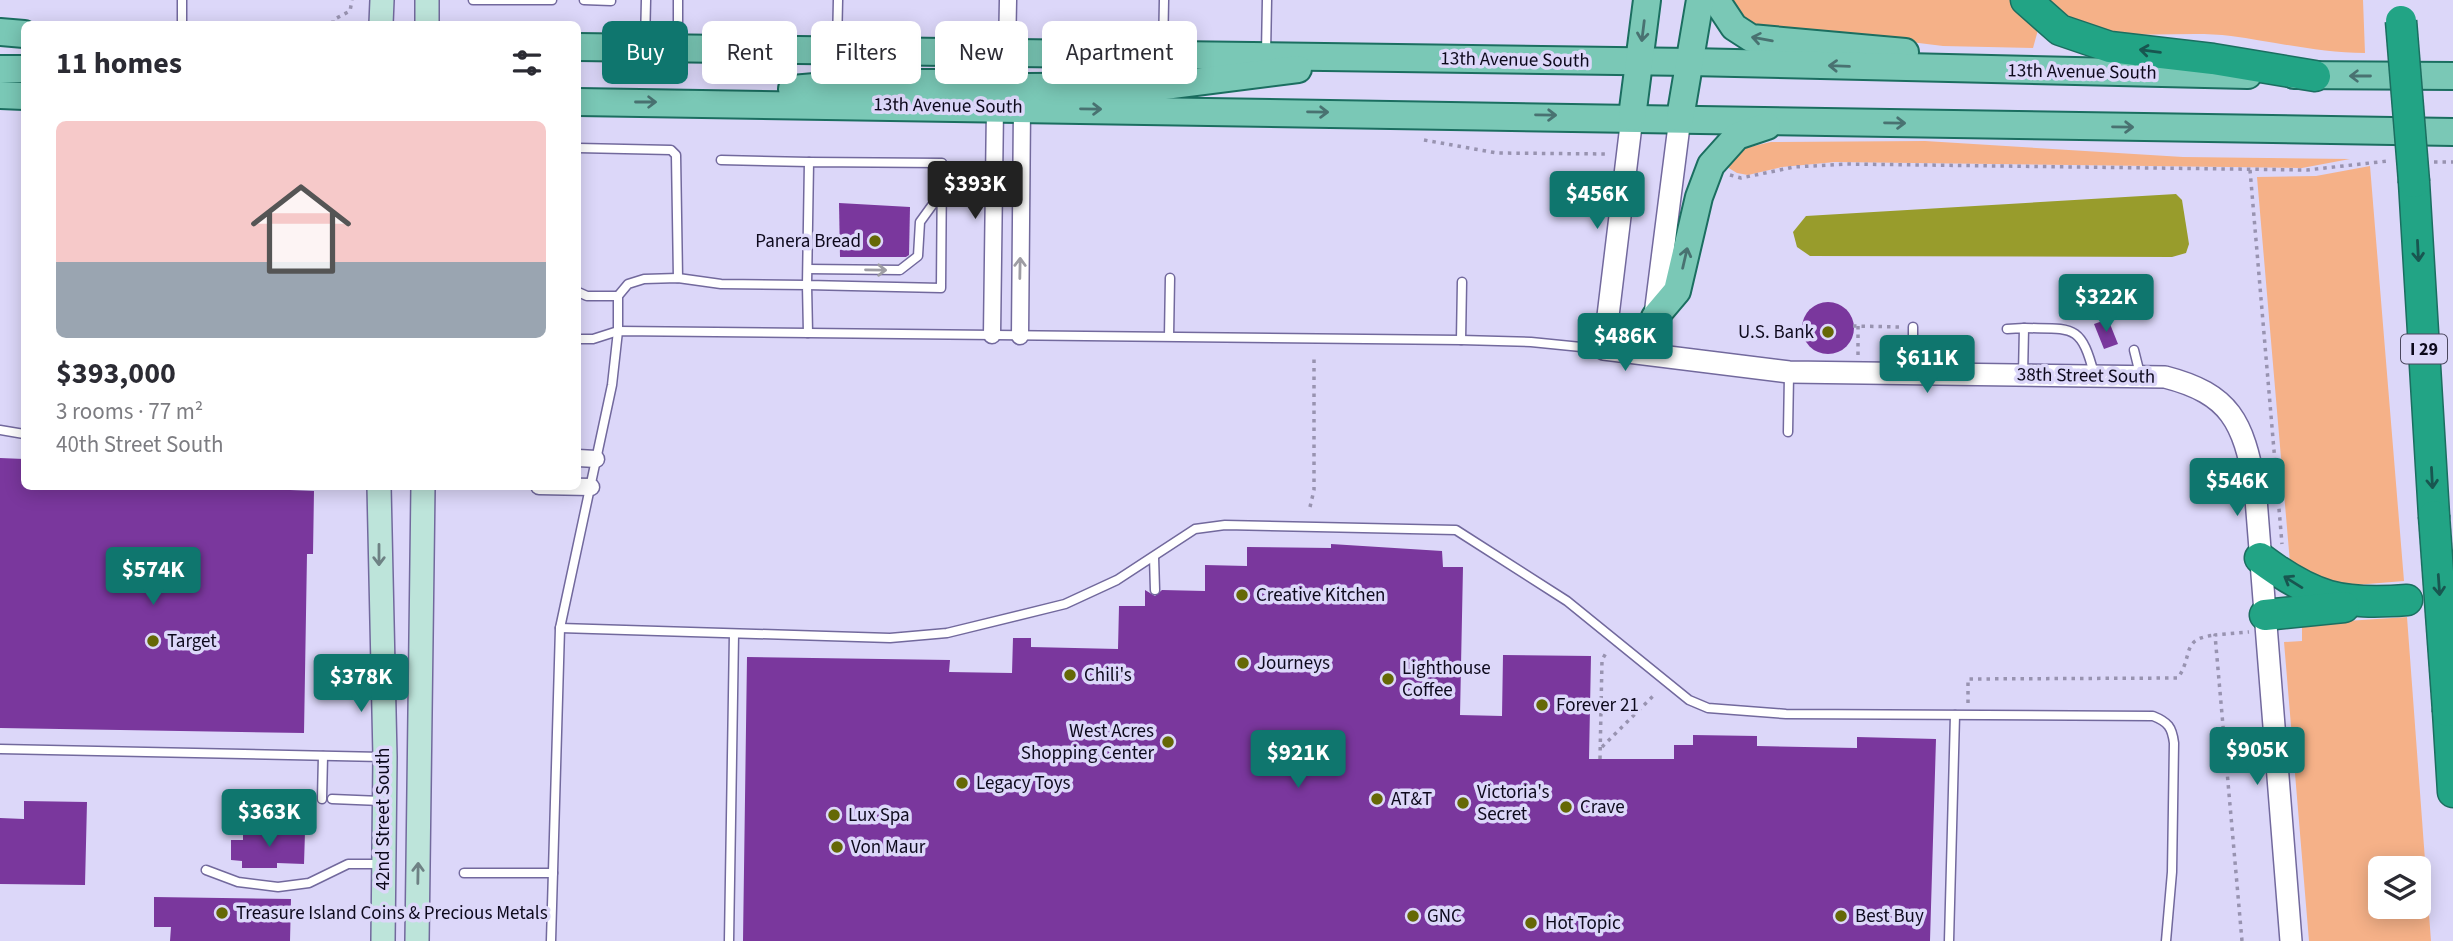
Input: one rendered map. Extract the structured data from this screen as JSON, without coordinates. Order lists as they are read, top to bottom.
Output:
{
  "streets": {
    "highway": ["I 29"],
    "main road": ["13th Avenue South", "42nd Street South"],
    "street": ["38th Street South"]
  },
  "places": [
    "Panera Bread",
    "U.S. Bank",
    "Creative Kitchen",
    "Target",
    "Journeys",
    "Chili's",
    "Lighthouse Coffee",
    "Forever 21",
    "West Acres Shopping Center",
    "Legacy Toys",
    "AT&T",
    "Victoria's Secret",
    "Crave",
    "Lux Spa",
    "Von Maur",
    "Treasure Island Coins & Precious Metals",
    "GNC",
    "Best Buy",
    "Hot Topic"
  ],
  "page": {
    "chip": [
      "Buy",
      "Rent",
      "Filters",
      "New",
      "Apartment"
    ],
    "heading": "11 homes",
    "list": [
      {
        "name": "$393,000",
        "note": "3 rooms · 77 m² · 40th Street South"
      }
    ],
    "price": [
      "$393K",
      "$456K",
      "$322K",
      "$486K",
      "$611K",
      "$546K",
      "$574K",
      "$378K",
      "$905K",
      "$921K",
      "$363K"
    ]
  }
}
